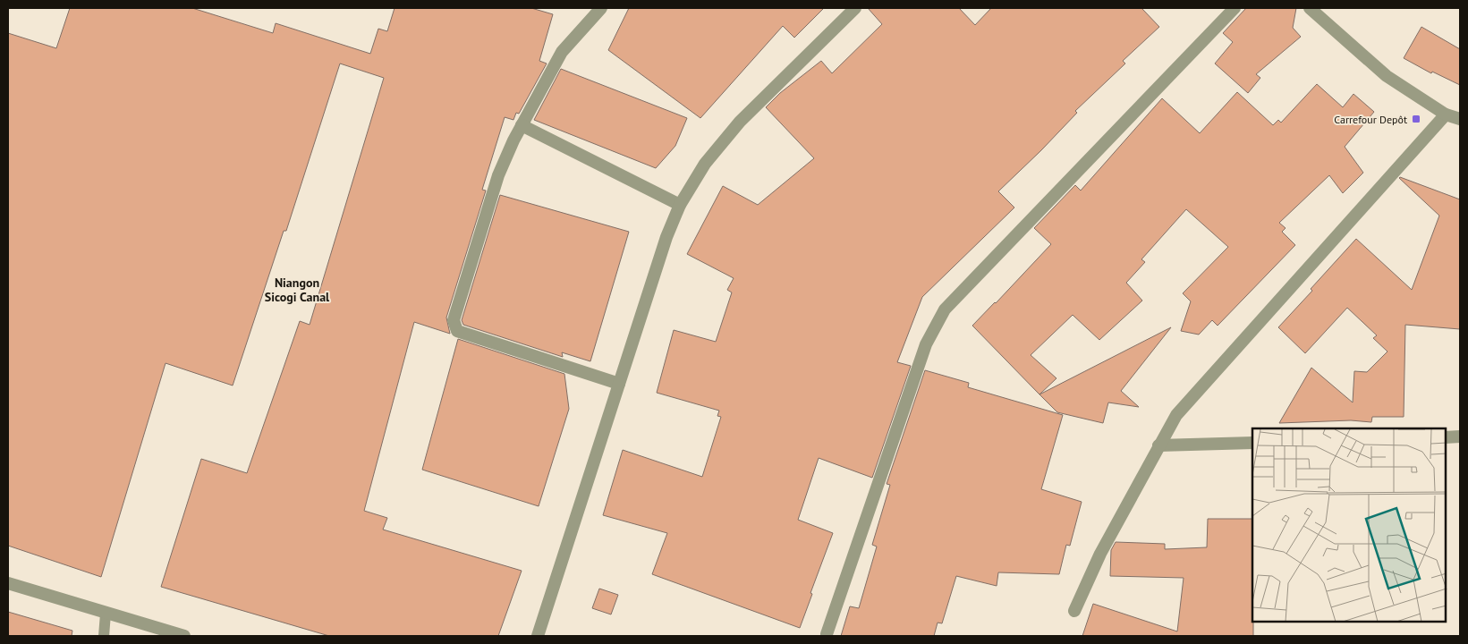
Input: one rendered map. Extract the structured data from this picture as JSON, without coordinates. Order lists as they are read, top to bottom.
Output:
{
  "districts": ["Niangon Sicogi Canal"],
  "places": {
    "transit": ["Carrefour Depôt"]
  }
}
